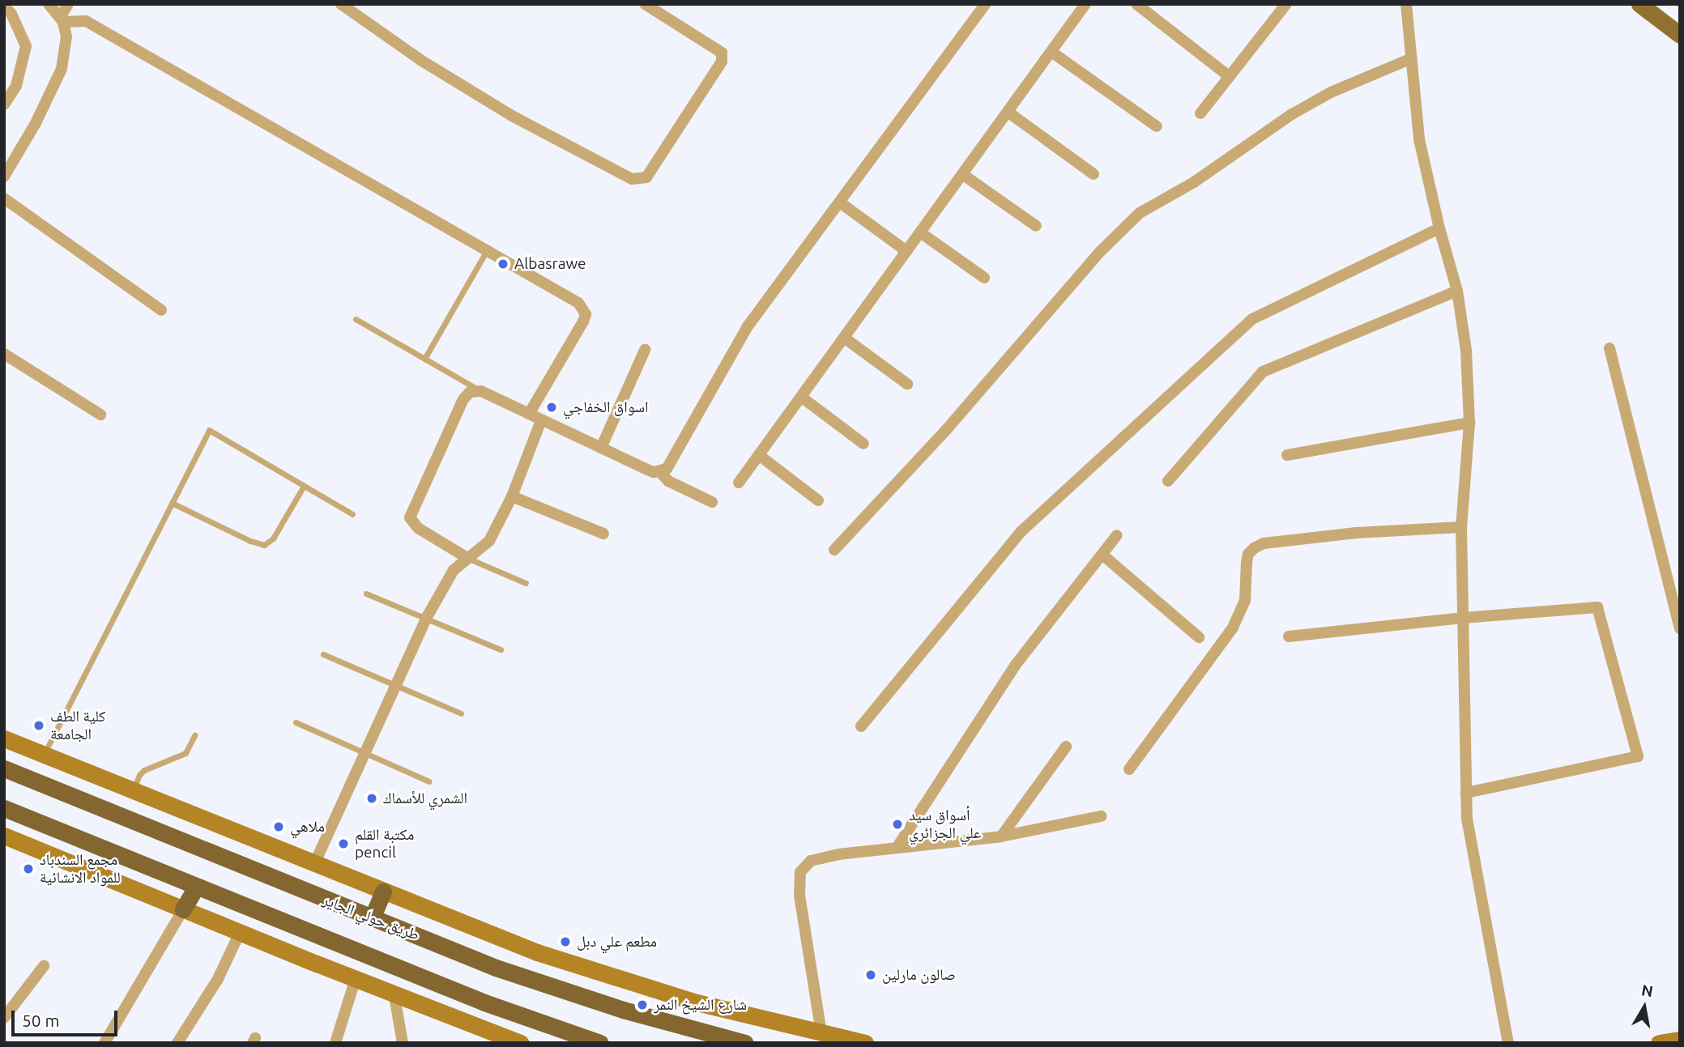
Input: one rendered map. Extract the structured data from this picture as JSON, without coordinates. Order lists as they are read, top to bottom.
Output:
{
  "streets": {
    "highway": ["طريق حولي الجاير"]
  },
  "places": [
    "Albasrawe",
    "اسواق الخفاجي",
    "كلية الطف الجامعة",
    "الشمري للأسماك",
    "أسواق سيد علي الجزائري",
    "ملاهي",
    "مكتبة القلم pencil",
    "مجمع السندباد للمواد الانشائية",
    "مطعم علي دبل",
    "صالون مارلين",
    "شارع الشيخ النمر"
  ],
  "scale_bar": "50 m",
  "north": "top"
}
